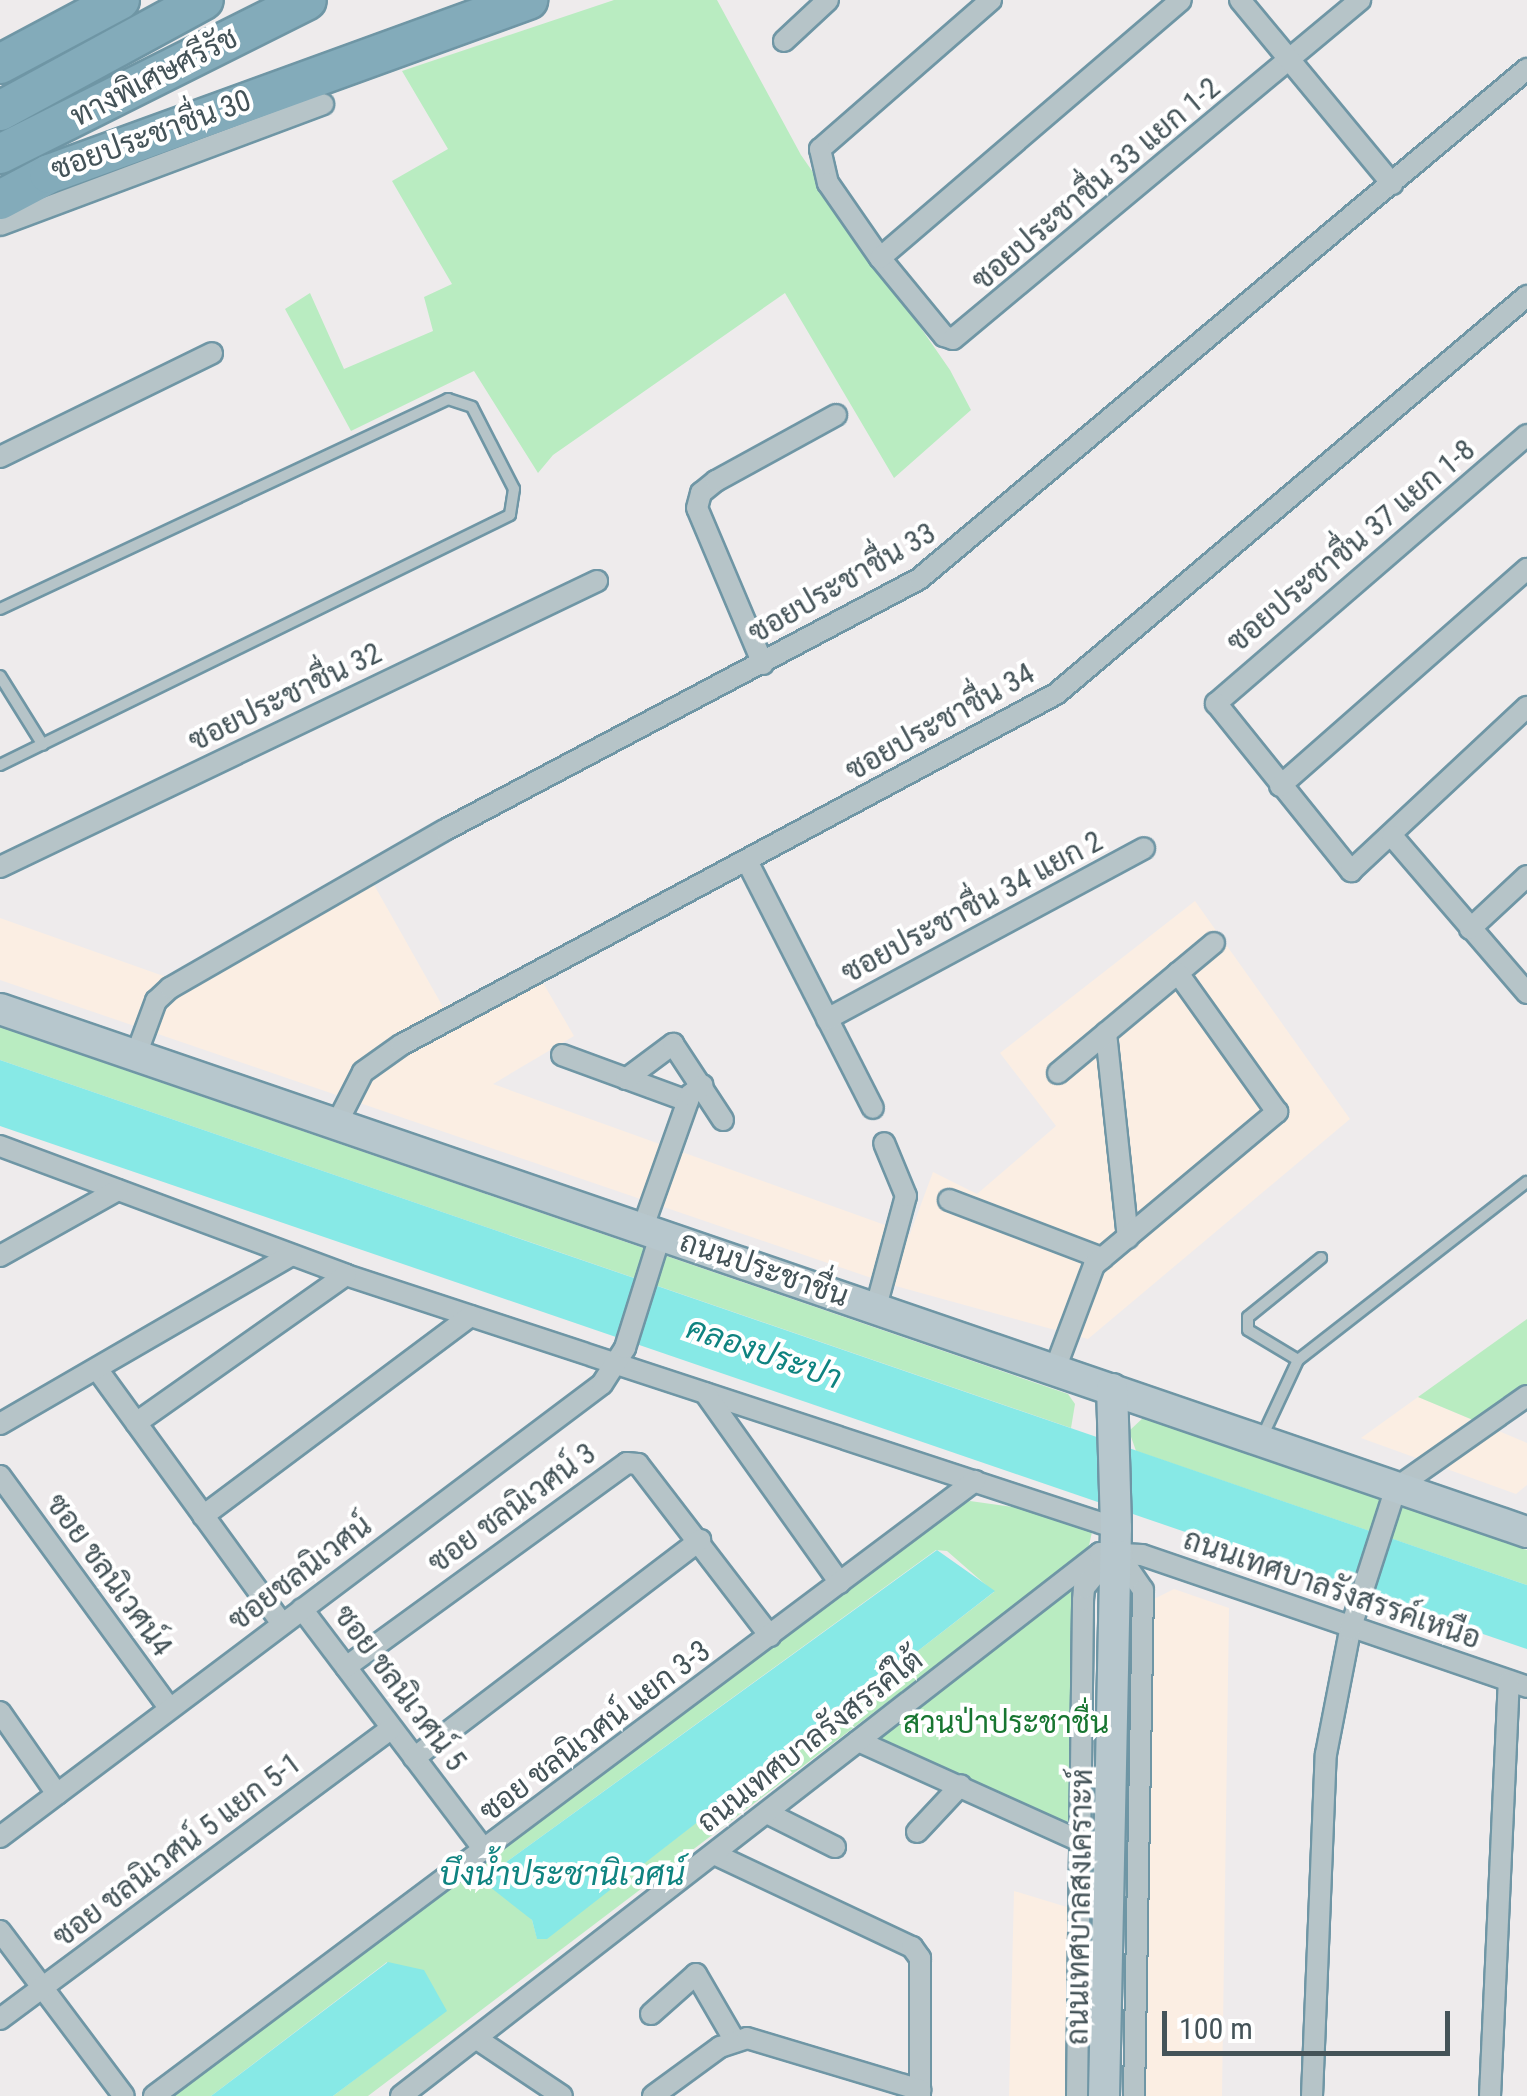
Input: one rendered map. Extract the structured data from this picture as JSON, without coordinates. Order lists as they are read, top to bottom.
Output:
{
  "streets": {
    "highway": ["ทางพิเศษศรีรัช"],
    "main road": ["ถนนประชาชื่น", "ถนนเทศบาลสงเคราะห์"],
    "street": [
      "ซอยประชาชื่น 30",
      "ซอยประชาชื่น 33 แยก 1-2",
      "ซอยประชาชื่น 37 แยก 1-8",
      "ซอยประชาชื่น 33",
      "ซอยประชาชื่น 32",
      "ซอยประชาชื่น 34",
      "ซอยประชาชื่น 34 แยก 2",
      "ซอย ชลนิเวศน์ 3",
      "ซอยชลนิเวศน์",
      "ซอย ชลนิเวศน์4",
      "ถนนเทศบาลรังสรรค์เหนือ",
      "ซอย ชลนิเวศน์ 5",
      "ซอย ชลนิเวศน์ แยก 3-3",
      "ถนนเทศบาลรังสรรค์ใต้",
      "ซอย ชลนิเวศน์ 5 แยก 5-1"
    ]
  },
  "crossings": [
    ["ซอยประชาชื่น 33", "ถนนประชาชื่น"],
    ["ซอยประชาชื่น 34", "ซอยประชาชื่น 34 แยก 2"],
    ["ซอยประชาชื่น 34", "ถนนประชาชื่น"],
    ["ถนนประชาชื่น", "ถนนเทศบาลสงเคราะห์"],
    ["ซอย ชลนิเวศน์ 3", "ซอย ชลนิเวศน์ 5"],
    ["ซอย ชลนิเวศน์ 3", "ซอย ชลนิเวศน์ แยก 3-3"],
    ["ซอยชลนิเวศน์", "ซอย ชลนิเวศน์4"],
    ["ซอยชลนิเวศน์", "ถนนเทศบาลรังสรรค์เหนือ"],
    ["ซอยชลนิเวศน์", "ซอย ชลนิเวศน์ 5"],
    ["ถนนเทศบาลรังสรรค์เหนือ", "ซอย ชลนิเวศน์ แยก 3-3"],
    ["ถนนเทศบาลรังสรรค์เหนือ", "ถนนเทศบาลรังสรรค์ใต้"],
    ["ถนนเทศบาลรังสรรค์เหนือ", "ถนนเทศบาลสงเคราะห์"],
    ["ซอย ชลนิเวศน์ 5", "ซอย ชลนิเวศน์ แยก 3-3"],
    ["ซอย ชลนิเวศน์ 5", "ซอย ชลนิเวศน์ 5 แยก 5-1"],
    ["ถนนเทศบาลรังสรรค์ใต้", "ถนนเทศบาลสงเคราะห์"]
  ],
  "water": ["คลองประปา", "บึงน้ำประชานิเวศน์"],
  "parks": ["สวนป่าประชาชื่น"],
  "scale_bar": "100 m"
}
